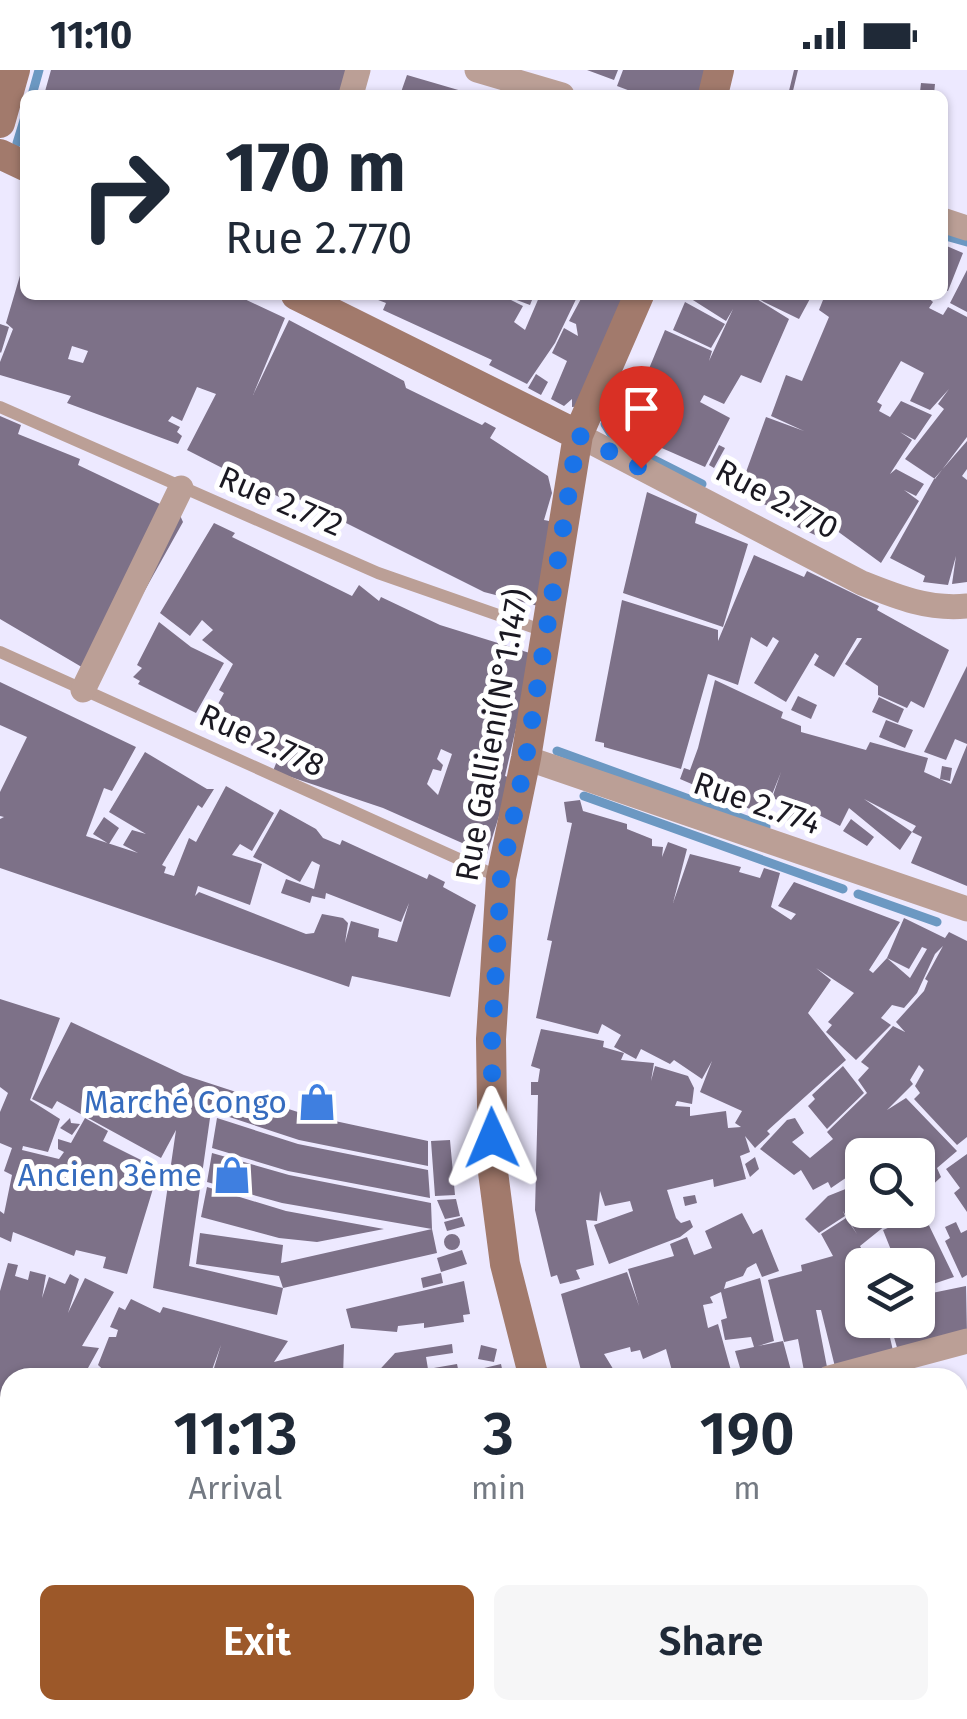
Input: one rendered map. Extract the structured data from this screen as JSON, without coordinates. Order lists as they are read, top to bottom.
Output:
{
  "streets": {
    "main road": ["Rue 2.770", "Rue Gallieni(N°1.147)"],
    "street": ["Rue 2.774"],
    "lane": ["Rue 2.772", "Rue 2.778"]
  },
  "crossings": [
    ["Rue 2.770", "Rue Gallieni(N°1.147)"],
    ["Rue 2.772", "Rue Gallieni(N°1.147)"],
    ["Rue Gallieni(N°1.147)", "Rue 2.778"],
    ["Rue Gallieni(N°1.147)", "Rue 2.774"]
  ],
  "places": {
    "shop": ["Marché Congo", "Ancien 3ème"]
  },
  "page": {
    "status": "11:10",
    "turn": ["170 m", "Rue 2.770"],
    "eta": [
      "11:13",
      "Arrival",
      "3",
      "min",
      "190",
      "m"
    ],
    "buttons": ["Exit", "Share"]
  }
}
